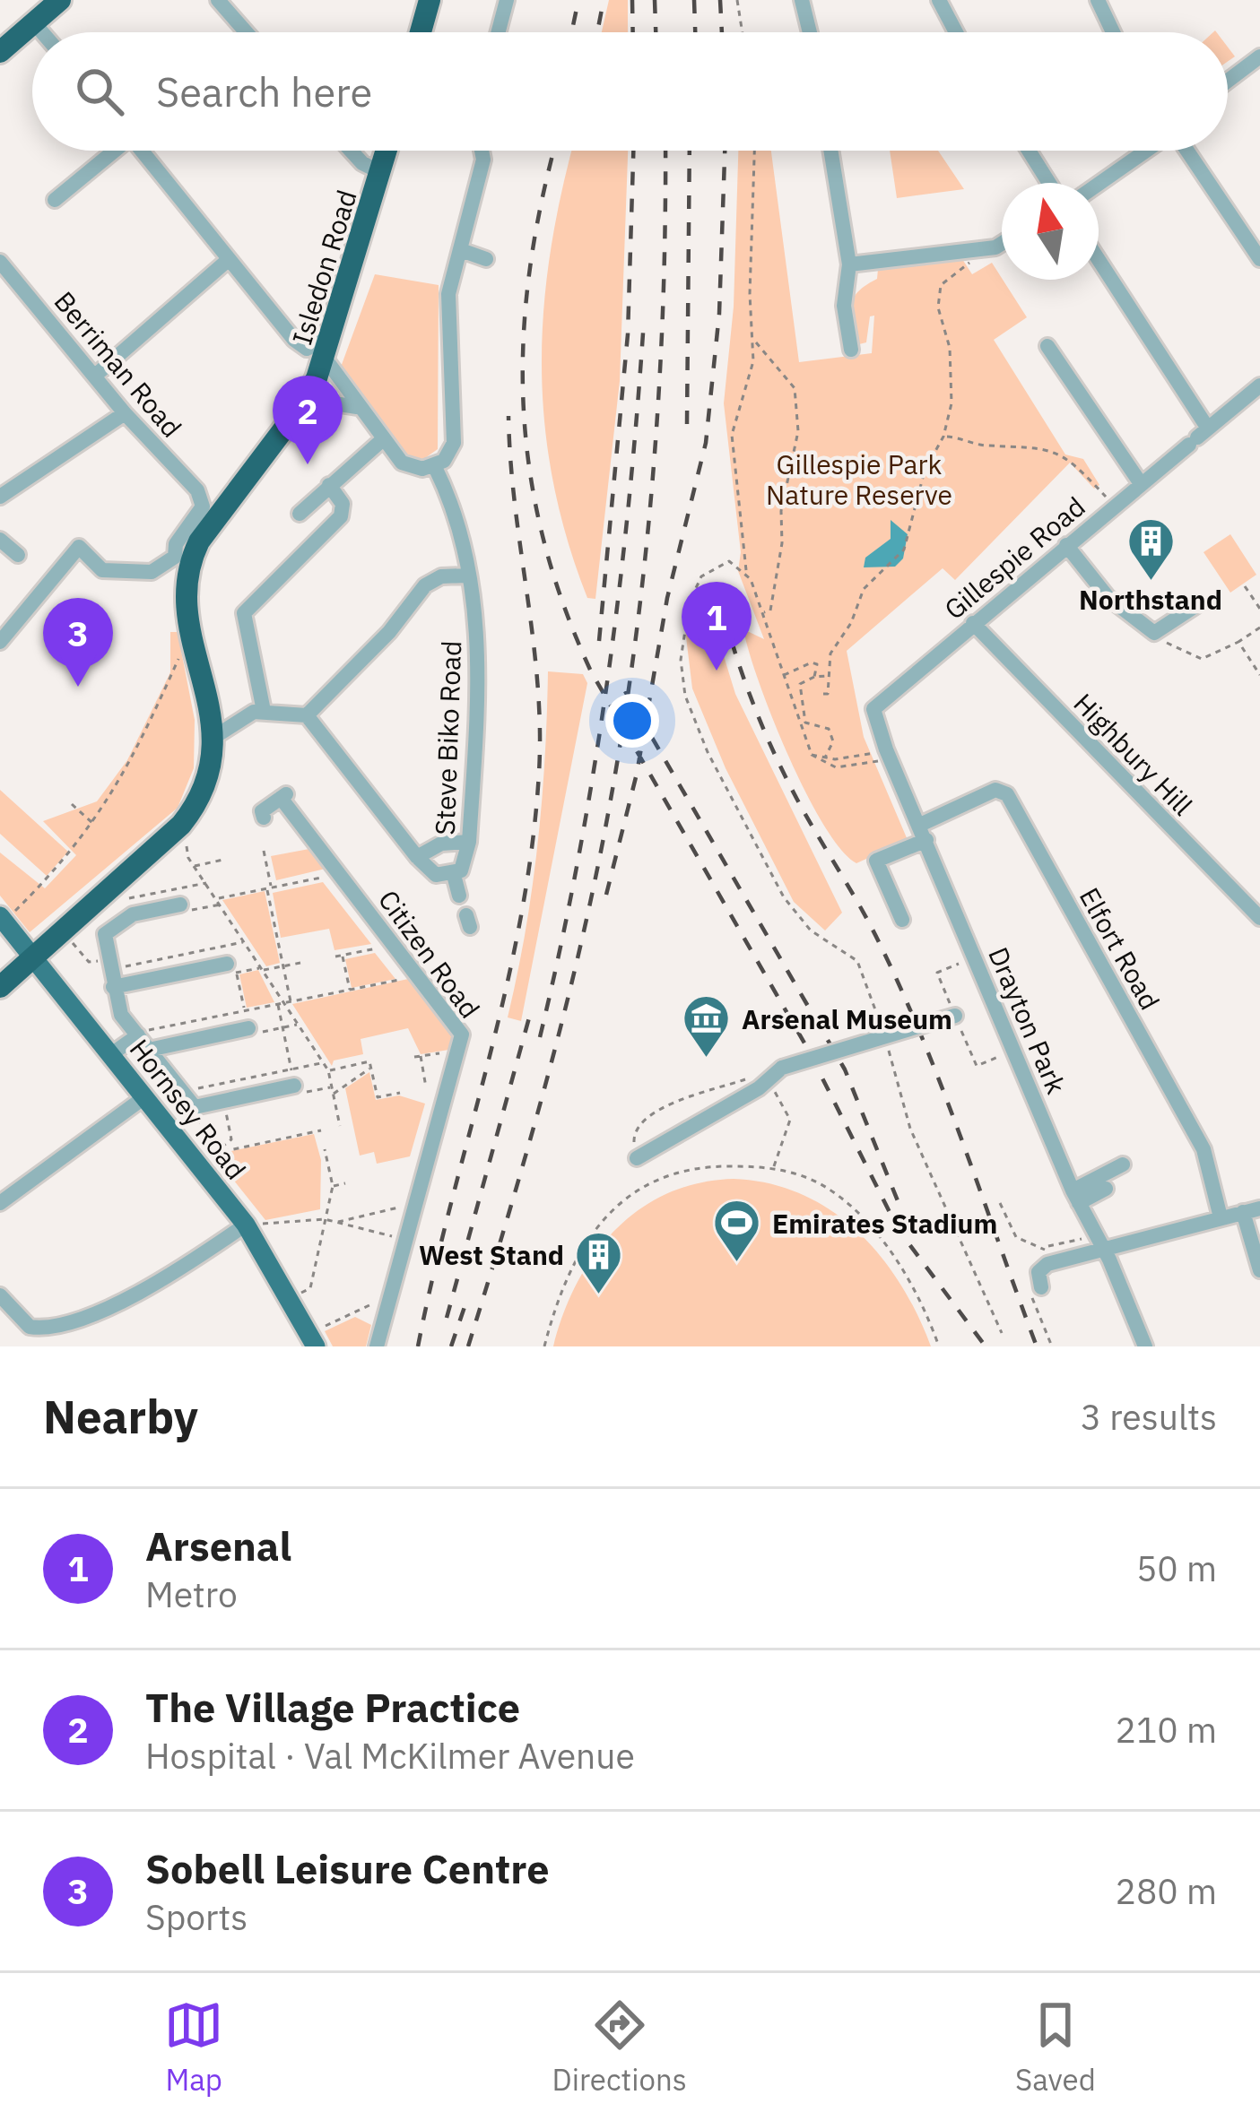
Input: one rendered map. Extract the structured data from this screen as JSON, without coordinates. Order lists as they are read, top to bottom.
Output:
{
  "streets": {
    "highway": ["Isledon Road"],
    "main road": ["Hornsey Road"],
    "street": [
      "Berriman Road",
      "Gillespie Road",
      "Steve Biko Road",
      "Highbury Hill",
      "Elfort Road",
      "Citizen Road",
      "Drayton Park"
    ]
  },
  "crossings": [
    ["Isledon Road", "Berriman Road"],
    ["Isledon Road", "Hornsey Road"],
    ["Gillespie Road", "Highbury Hill"],
    ["Gillespie Road", "Drayton Park"],
    ["Elfort Road", "Drayton Park"]
  ],
  "parks": ["Gillespie Park Nature Reserve"],
  "places": {
    "building": ["Northstand", "West Stand"],
    "museum": ["Arsenal Museum"],
    "sports": ["Emirates Stadium"]
  },
  "north": "top",
  "page": {
    "search": "Search here",
    "pins": ["2", "1", "3"],
    "heading": ["Nearby", "3 results"],
    "list": [
      {
        "mark": "1",
        "name": "Arsenal",
        "note": "Metro",
        "value": "50 m"
      },
      {
        "mark": "2",
        "name": "The Village Practice",
        "note": "Hospital · Val McKilmer Avenue",
        "value": "210 m"
      },
      {
        "mark": "3",
        "name": "Sobell Leisure Centre",
        "note": "Sports",
        "value": "280 m"
      }
    ],
    "nav": ["Map", "Directions", "Saved"]
  }
}
